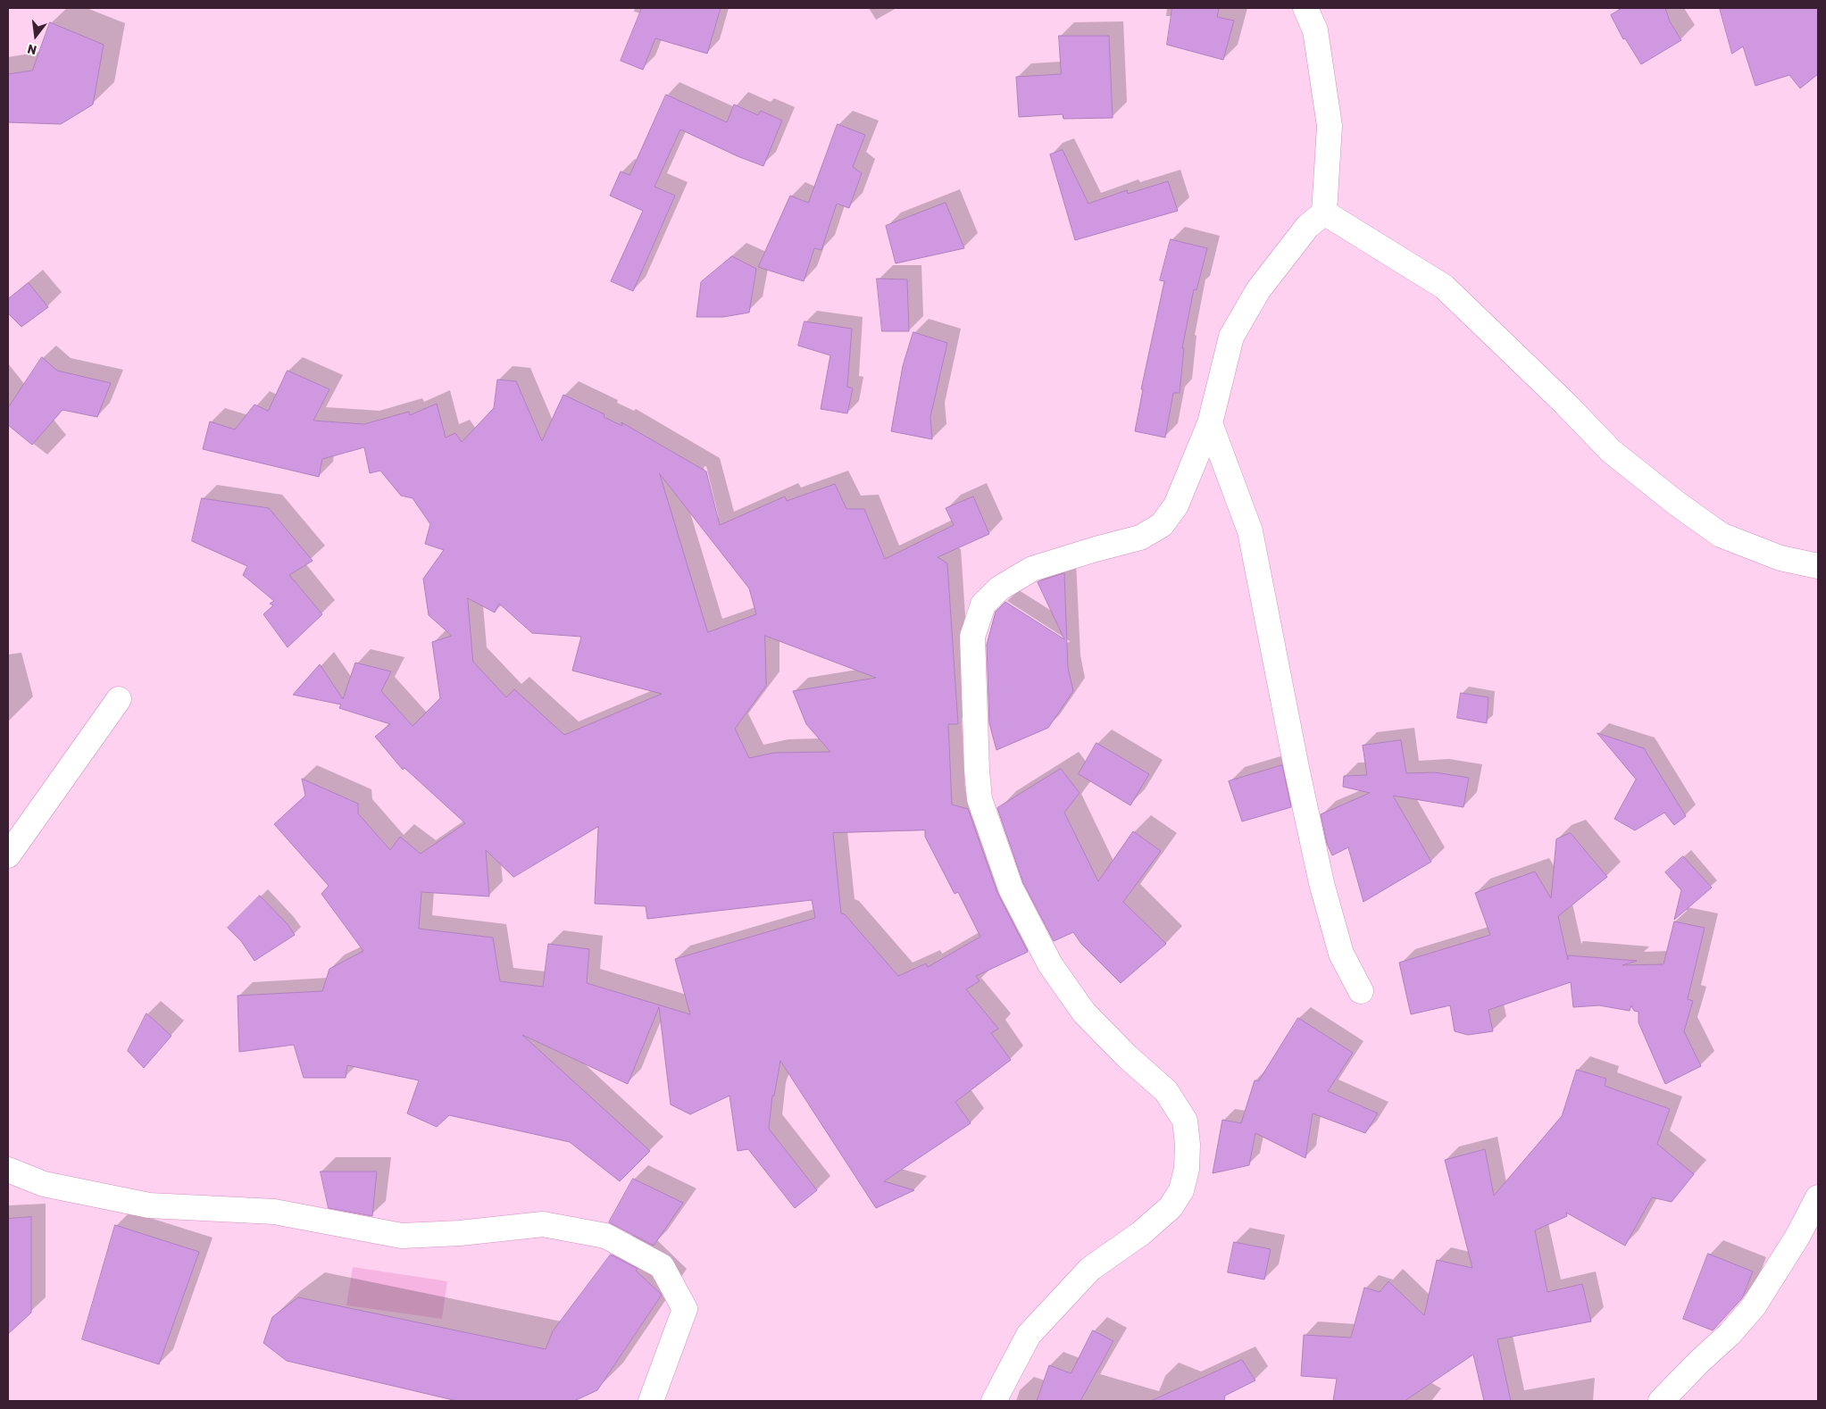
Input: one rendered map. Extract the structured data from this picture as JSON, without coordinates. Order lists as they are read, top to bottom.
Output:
{
  "north": "bottom"
}
